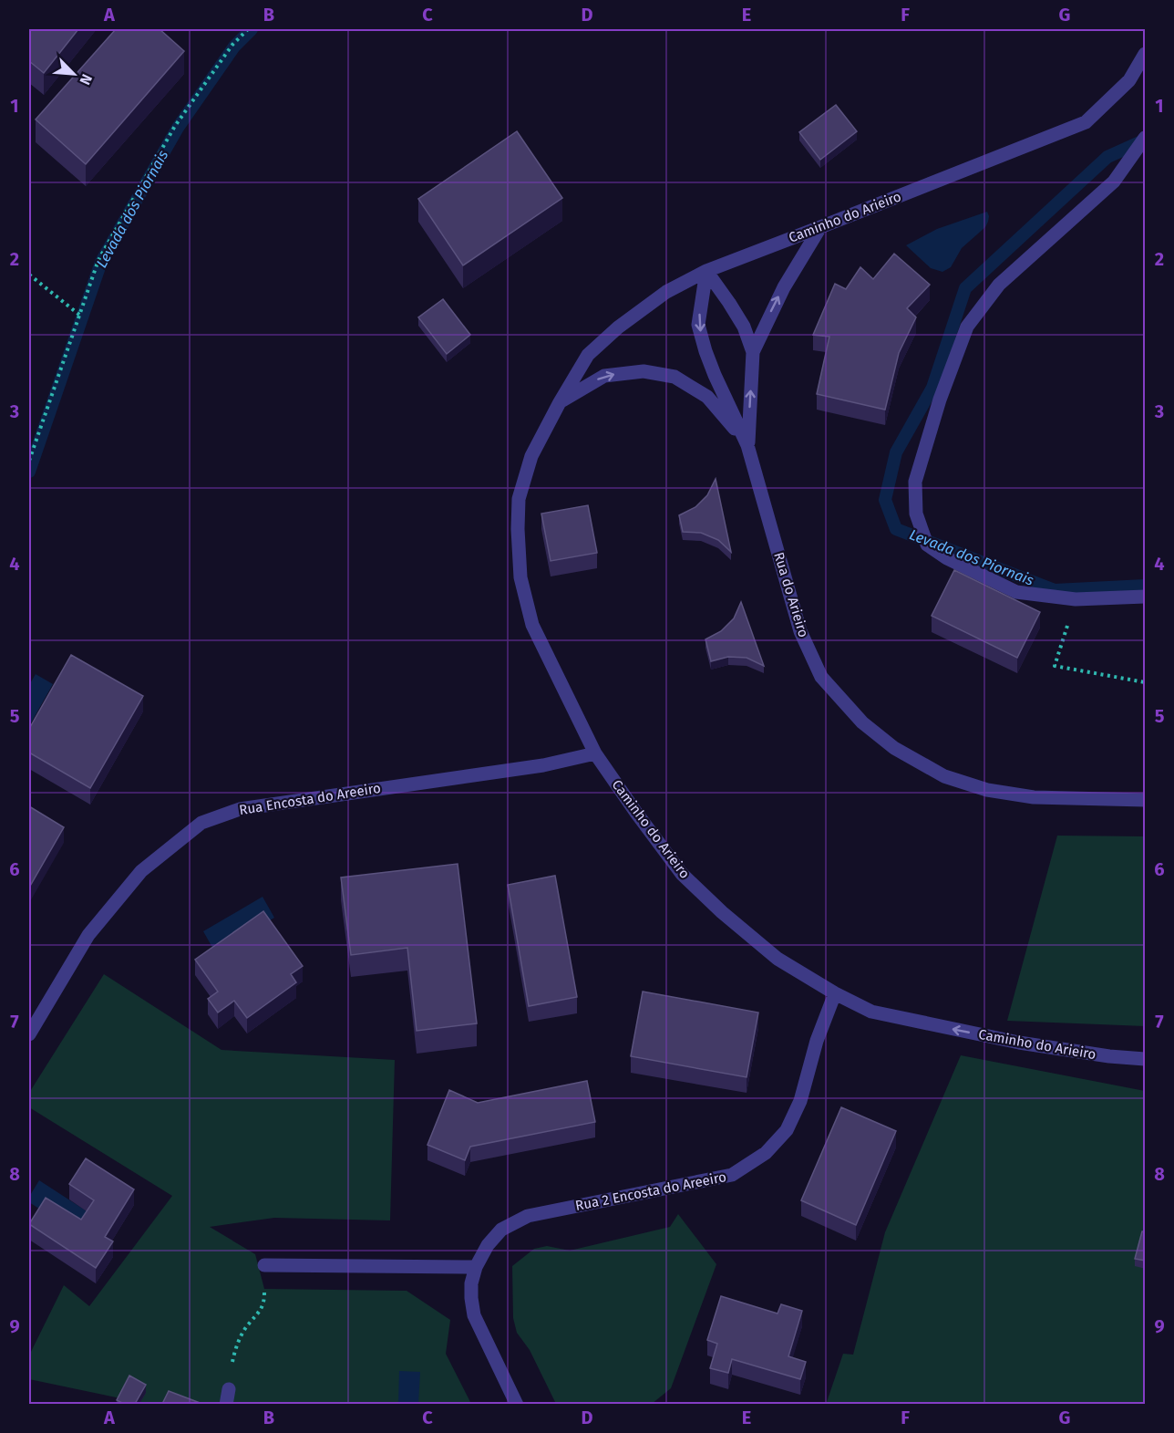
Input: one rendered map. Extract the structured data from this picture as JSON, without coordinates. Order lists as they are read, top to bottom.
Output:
{
  "streets": {
    "street": [
      "Caminho do Arieiro",
      "Rua do Arieiro",
      "Rua Encosta do Areeiro",
      "Rua 2 Encosta do Areeiro"
    ]
  },
  "crossings": [
    ["Caminho do Arieiro", "Rua do Arieiro"],
    ["Caminho do Arieiro", "Rua Encosta do Areeiro"],
    ["Caminho do Arieiro", "Rua 2 Encosta do Areeiro"]
  ],
  "water": ["Levada dos Piornais"],
  "north": "bottom right",
  "grid": {
    "columns": [
      "A",
      "B",
      "C",
      "D",
      "E",
      "F",
      "G"
    ],
    "rows": [
      "1",
      "2",
      "3",
      "4",
      "5",
      "6",
      "7",
      "8",
      "9"
    ]
  }
}
